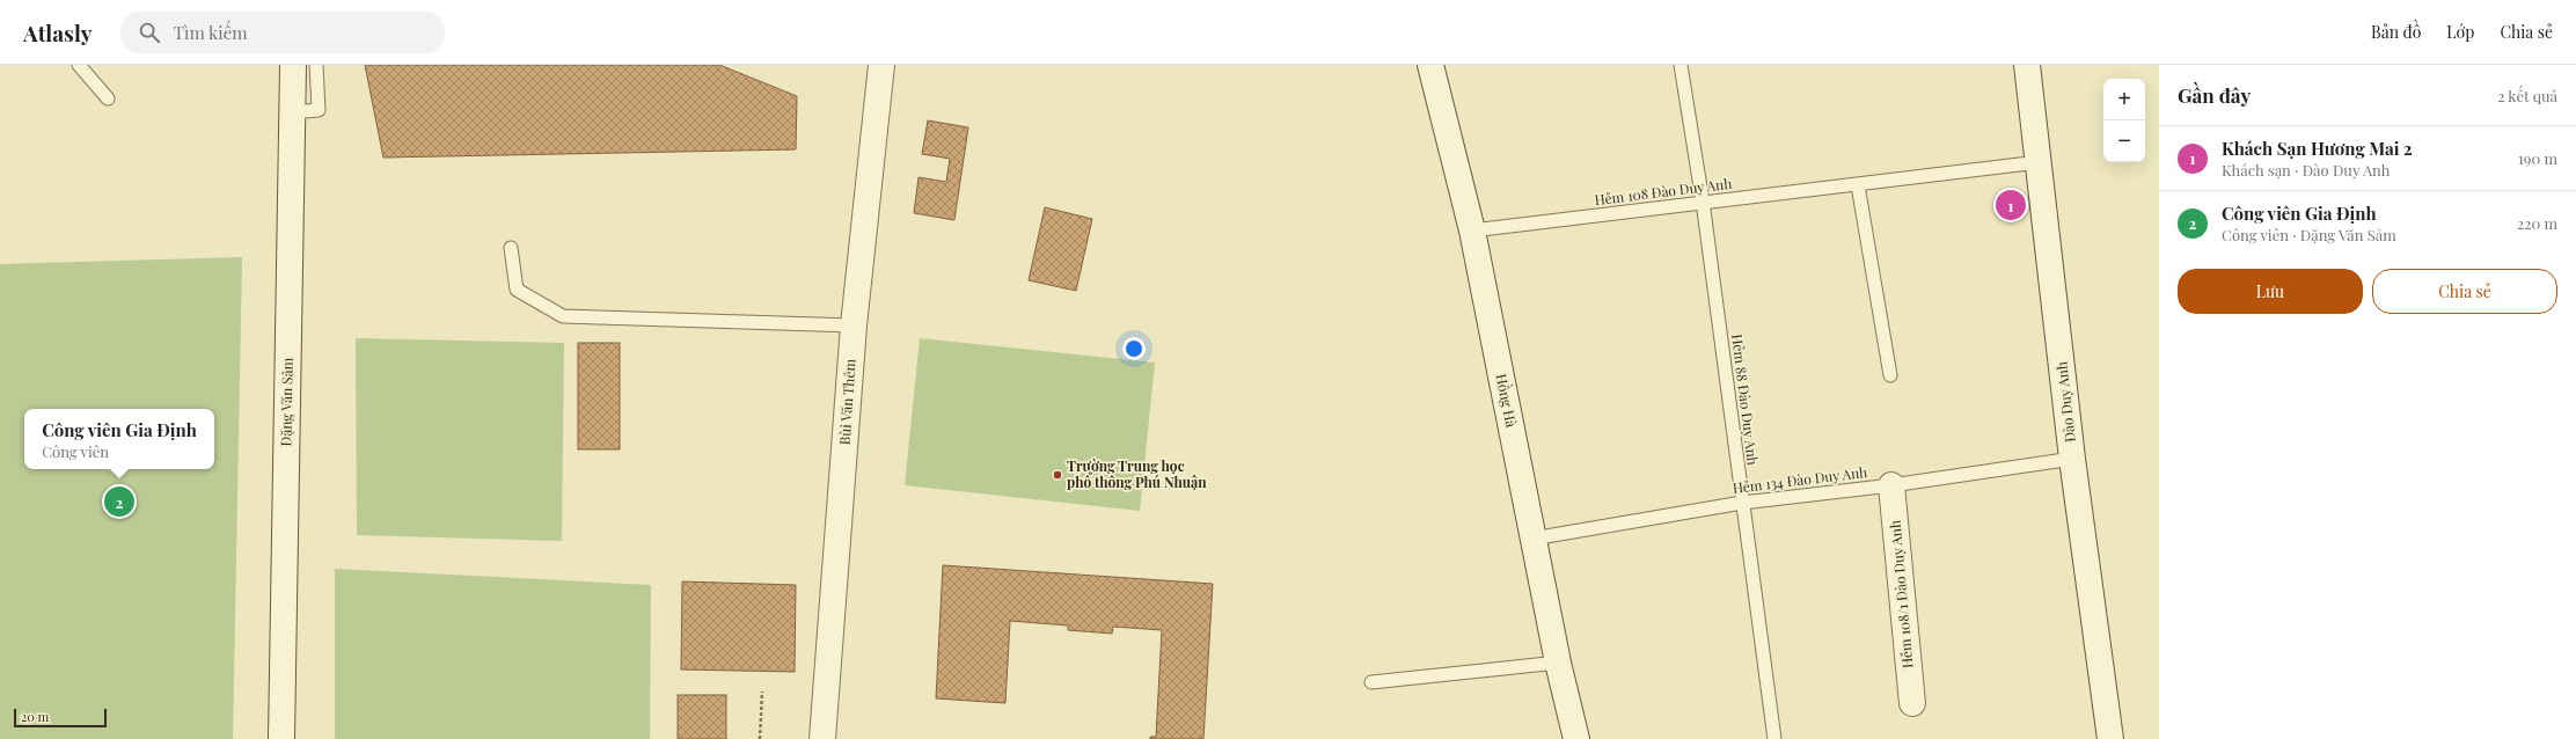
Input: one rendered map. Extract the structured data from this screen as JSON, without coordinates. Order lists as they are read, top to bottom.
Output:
{
  "streets": {
    "street": [
      "Hồng Hà",
      "Đặng Văn Sâm",
      "Bùi Văn Thêm",
      "Đào Duy Anh",
      "Hẻm 108/1 Đào Duy Anh"
    ],
    "lane": ["Hẻm 108 Đào Duy Anh", "Hẻm 88 Đào Duy Anh", "Hẻm 134 Đào Duy Anh"]
  },
  "crossings": [
    ["Hẻm 108 Đào Duy Anh", "Hẻm 88 Đào Duy Anh"],
    ["Hẻm 108 Đào Duy Anh", "Hồng Hà"],
    ["Hẻm 108 Đào Duy Anh", "Đào Duy Anh"],
    ["Hẻm 88 Đào Duy Anh", "Hẻm 134 Đào Duy Anh"],
    ["Hồng Hà", "Hẻm 134 Đào Duy Anh"],
    ["Đào Duy Anh", "Hẻm 134 Đào Duy Anh"],
    ["Hẻm 134 Đào Duy Anh", "Hẻm 108/1 Đào Duy Anh"]
  ],
  "places": ["Trường Trung học phổ thông Phú Nhuận"],
  "scale_bar": "20 m",
  "page": {
    "header": "Atlasly",
    "search": "Tìm kiếm",
    "nav": ["Bản đồ", "Lớp", "Chia sẻ"],
    "heading": ["Gần đây", "2 kết quả"],
    "map_buttons": ["+", "−"],
    "list": [
      {
        "mark": "1",
        "name": "Khách Sạn Hương Mai 2",
        "note": "Khách sạn · Đào Duy Anh",
        "value": "190 m"
      },
      {
        "mark": "2",
        "name": "Công viên Gia Định",
        "note": "Công viên · Đặng Văn Sâm",
        "value": "220 m"
      }
    ],
    "pins": ["1", "2"],
    "buttons": ["Lưu", "Chia sẻ"],
    "popup": ["Công viên Gia Định", "Công viên"],
    "scale": "20 m"
  }
}
